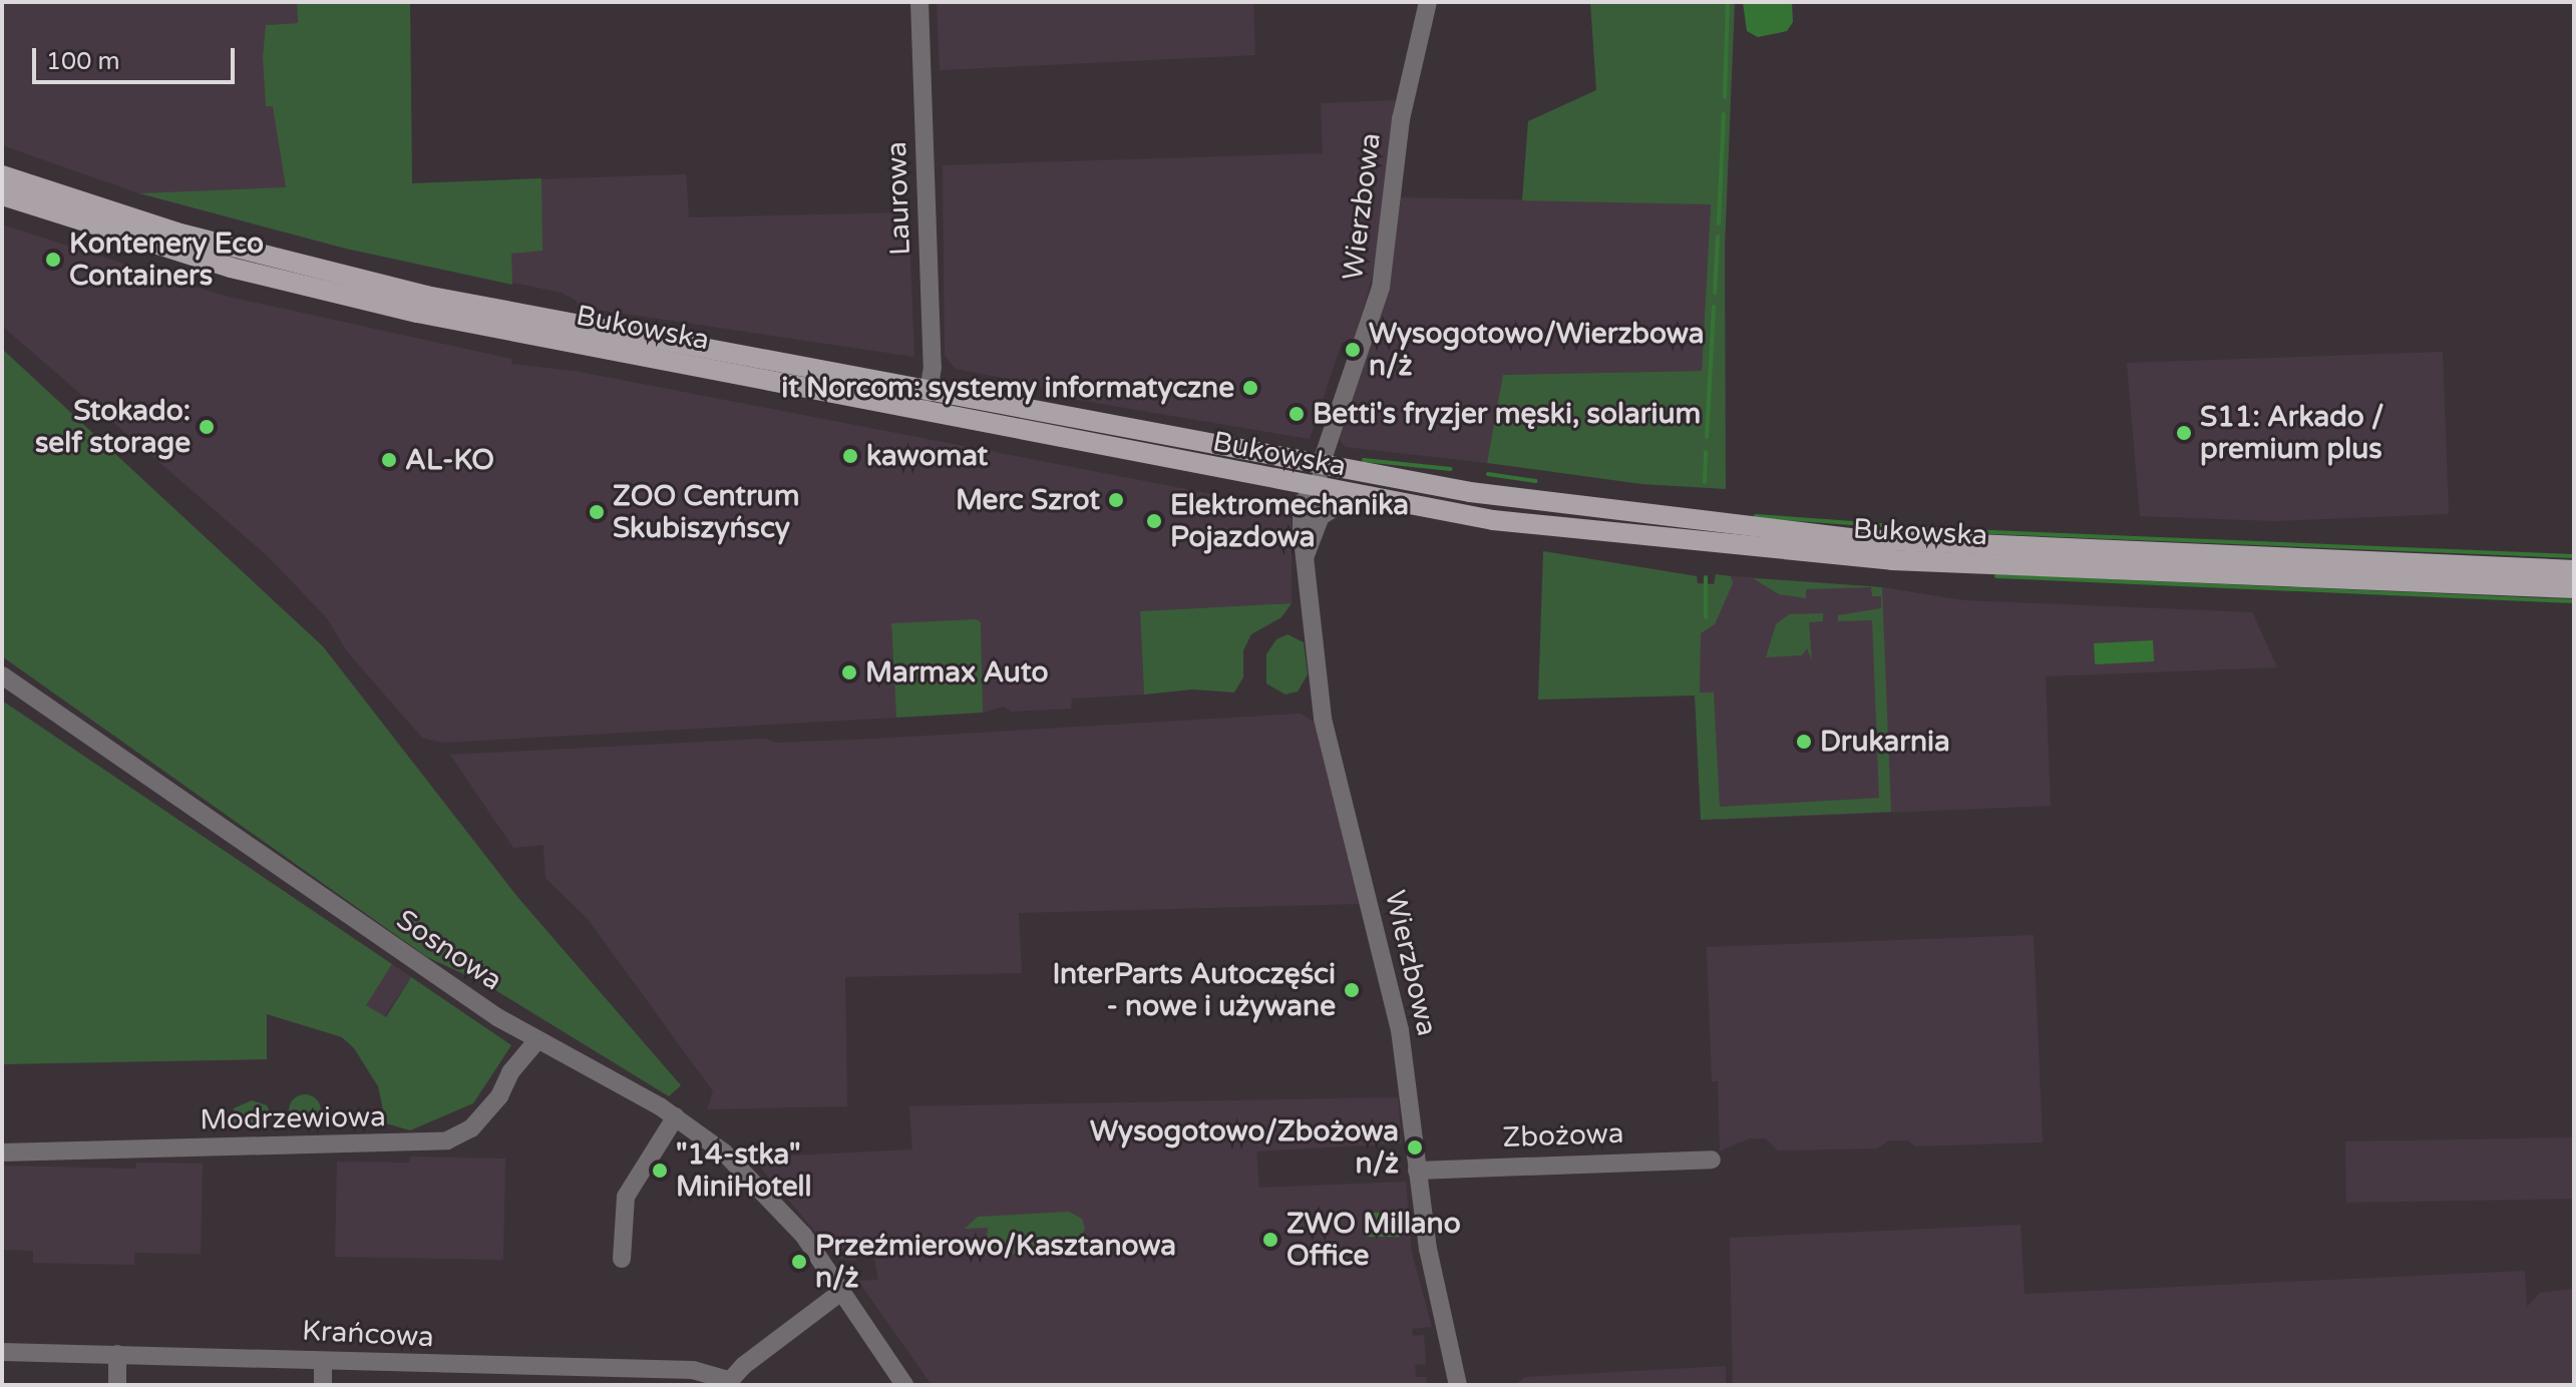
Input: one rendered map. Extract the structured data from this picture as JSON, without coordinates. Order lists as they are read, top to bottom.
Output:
{
  "streets": {
    "main road": ["Bukowska"],
    "street": [
      "Laurowa",
      "Wierzbowa",
      "Sosnowa",
      "Modrzewiowa",
      "Zbożowa",
      "Krańcowa"
    ]
  },
  "crossings": [
    ["Laurowa", "Bukowska"],
    ["Wierzbowa", "Bukowska"],
    ["Wierzbowa", "Zbożowa"],
    ["Sosnowa", "Modrzewiowa"]
  ],
  "places": [
    "Kontenery Eco Containers",
    "Wysogotowo/Wierzbowa n/ż",
    "it Norcom: systemy informatyczne",
    "Betti's fryzjer męski, solarium",
    "Stokado: self storage",
    "S11: Arkado / premium plus",
    "kawomat",
    "AL-KO",
    "Merc Szrot",
    "ZOO Centrum Skubiszyńscy",
    "Elektromechanika Pojazdowa",
    "Marmax Auto",
    "Drukarnia",
    "InterParts Autoczęści - nowe i używane",
    "Wysogotowo/Zbożowa n/ż",
    "\"14-stka\" MiniHotell",
    "ZWO Millano Office",
    "Przeźmierowo/Kasztanowa n/ż"
  ],
  "scale_bar": "100 m"
}
